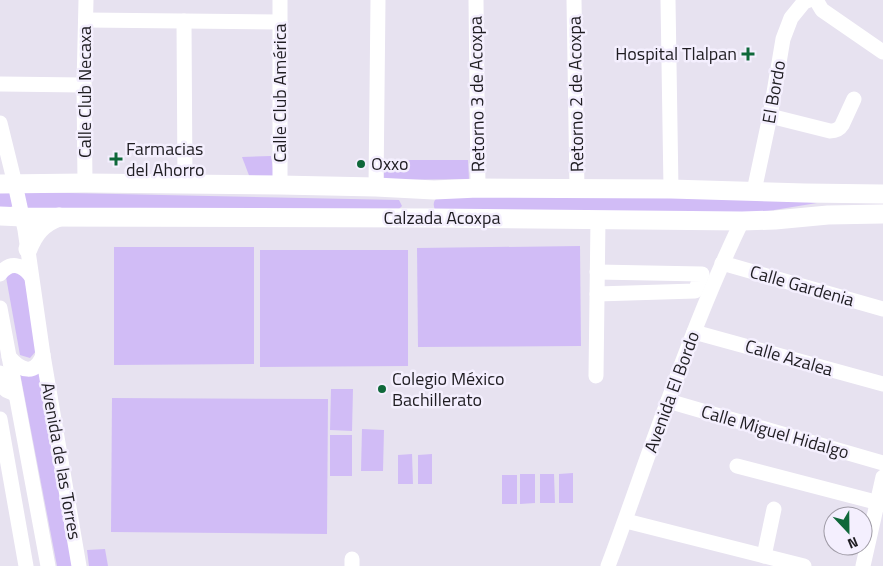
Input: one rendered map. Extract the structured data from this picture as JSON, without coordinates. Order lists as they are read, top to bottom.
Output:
{
  "streets": {
    "main road": ["Calzada Acoxpa"],
    "street": [
      "Calle Club Necaxa",
      "El Bordo",
      "Calle Club América",
      "Retorno 3 de Acoxpa",
      "Retorno 2 de Acoxpa",
      "Calle Gardenia",
      "Calle Azalea",
      "Avenida El Bordo",
      "Calle Miguel Hidalgo",
      "Avenida de las Torres"
    ]
  },
  "crossings": [
    ["Calle Club Necaxa", "Calzada Acoxpa"],
    ["El Bordo", "Calzada Acoxpa"],
    ["Calle Club América", "Calzada Acoxpa"],
    ["Retorno 3 de Acoxpa", "Calzada Acoxpa"],
    ["Retorno 2 de Acoxpa", "Calzada Acoxpa"],
    ["Calzada Acoxpa", "Avenida El Bordo"],
    ["Calzada Acoxpa", "Avenida de las Torres"],
    ["Calle Gardenia", "Avenida El Bordo"],
    ["Calle Azalea", "Avenida El Bordo"],
    ["Avenida El Bordo", "Calle Miguel Hidalgo"]
  ],
  "places": {
    "health": ["Hospital Tlalpan", "Farmacias del Ahorro"],
    "other": ["Oxxo", "Colegio México Bachillerato"]
  },
  "north": "bottom"
}
